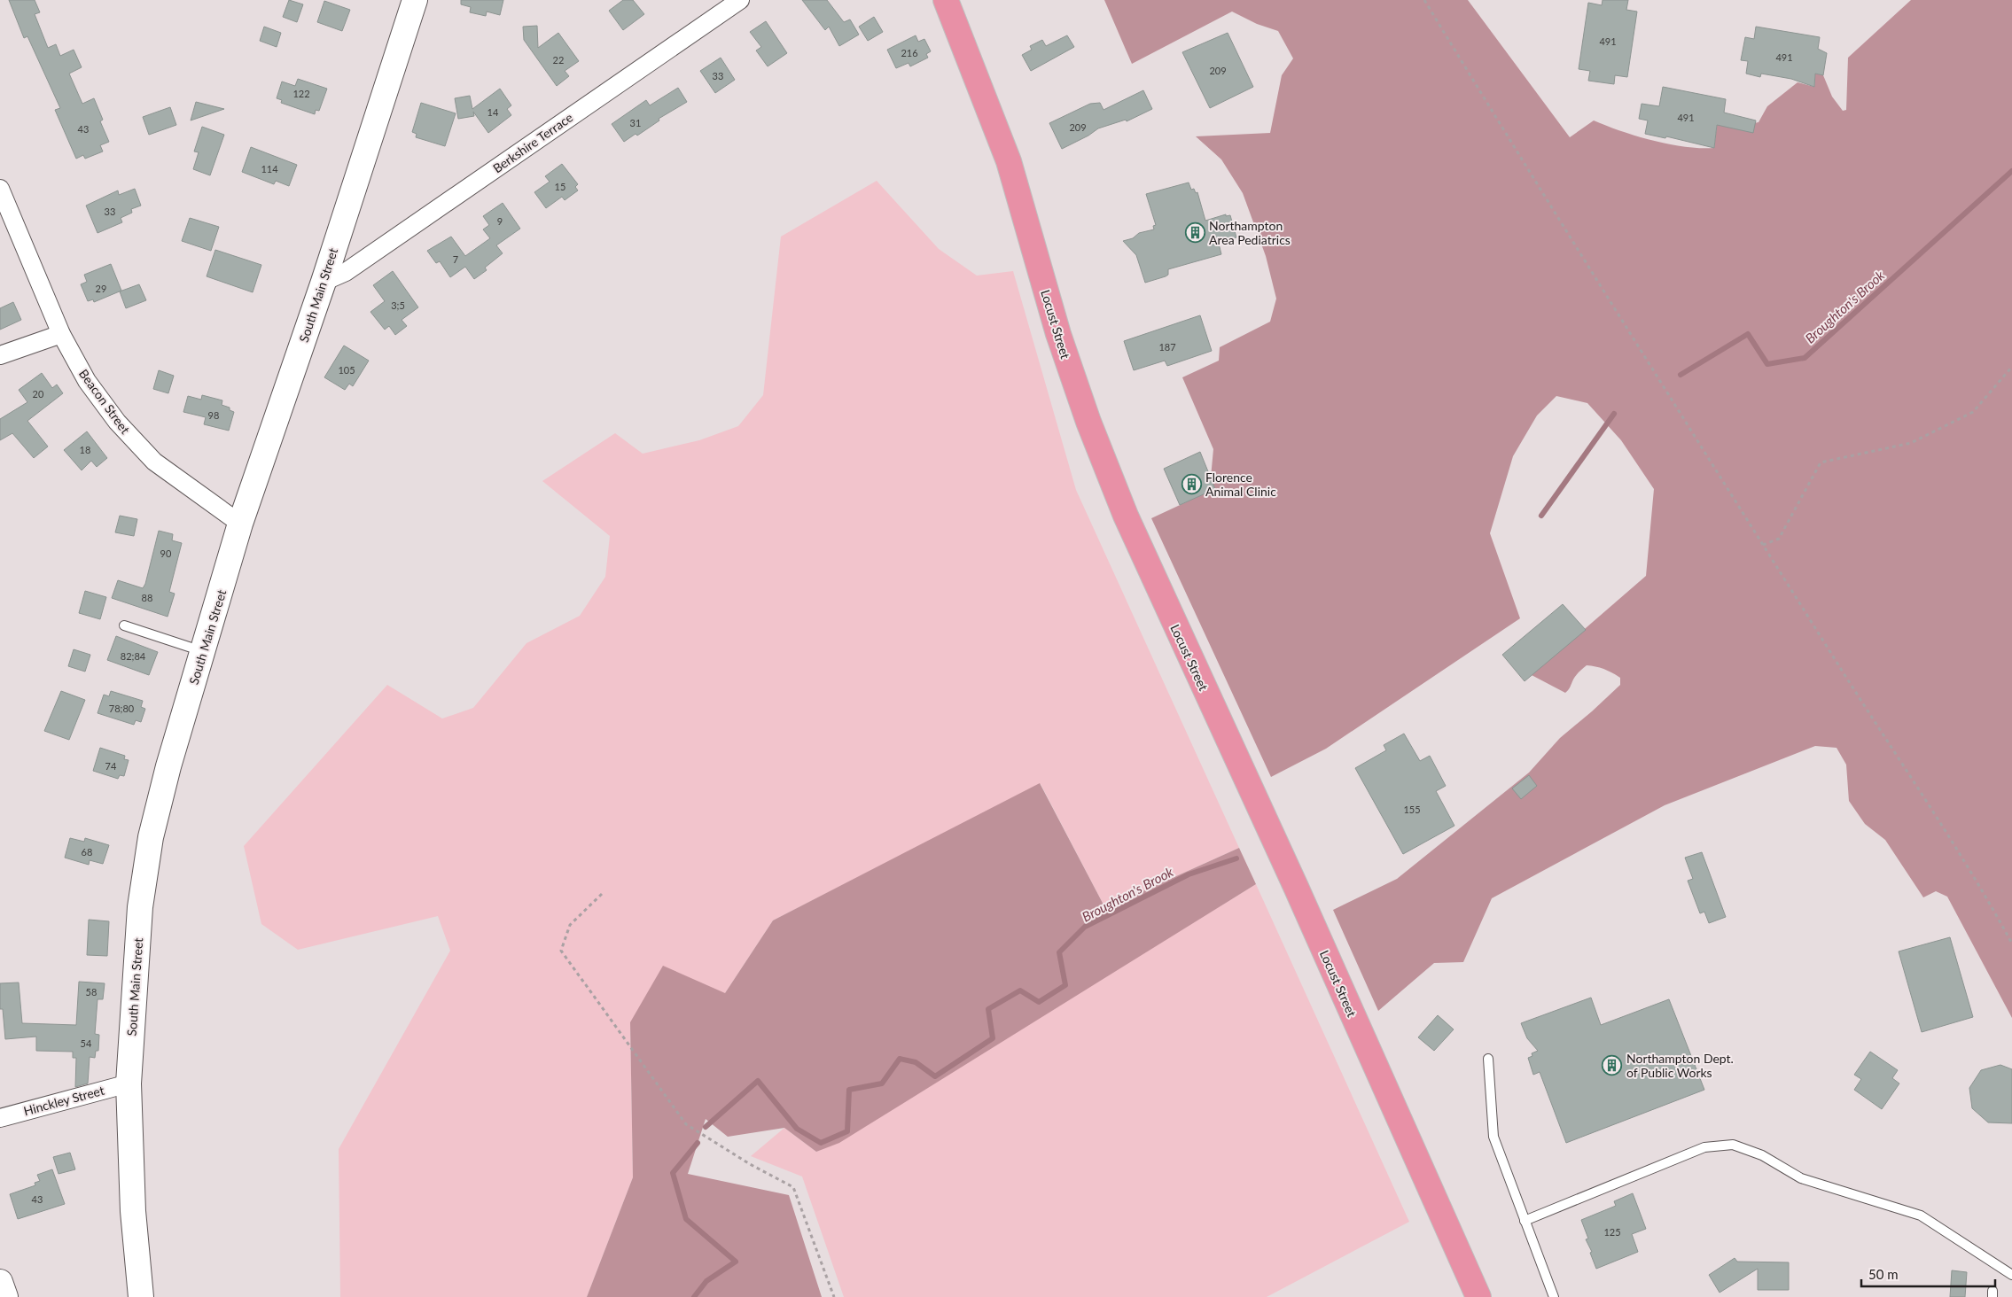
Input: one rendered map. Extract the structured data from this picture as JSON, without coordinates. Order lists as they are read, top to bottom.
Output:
{
  "streets": {
    "highway": ["Locust Street"],
    "main road": ["South Main Street"],
    "street": ["Berkshire Terrace", "Beacon Street", "Hinckley Street"]
  },
  "crossings": [
    ["Berkshire Terrace", "South Main Street"],
    ["South Main Street", "Beacon Street"],
    ["South Main Street", "Hinckley Street"]
  ],
  "water": ["Broughton's Brook"],
  "places": {
    "building": ["Northampton Area Pediatrics", "Florence Animal Clinic", "Northampton Dept. of Public Works"]
  },
  "house_numbers": [
    "491",
    "216",
    "491",
    "22",
    "209",
    "33",
    "122",
    "14",
    "491",
    "31",
    "209",
    "43",
    "114",
    "15",
    "33",
    "9",
    "7",
    "29",
    "3;5",
    "187",
    "105",
    "20",
    "98",
    "18",
    "90",
    "88",
    "82;84",
    "78;80",
    "74",
    "155",
    "68",
    "58",
    "54",
    "43",
    "125"
  ],
  "scale_bar": "50 m"
}
